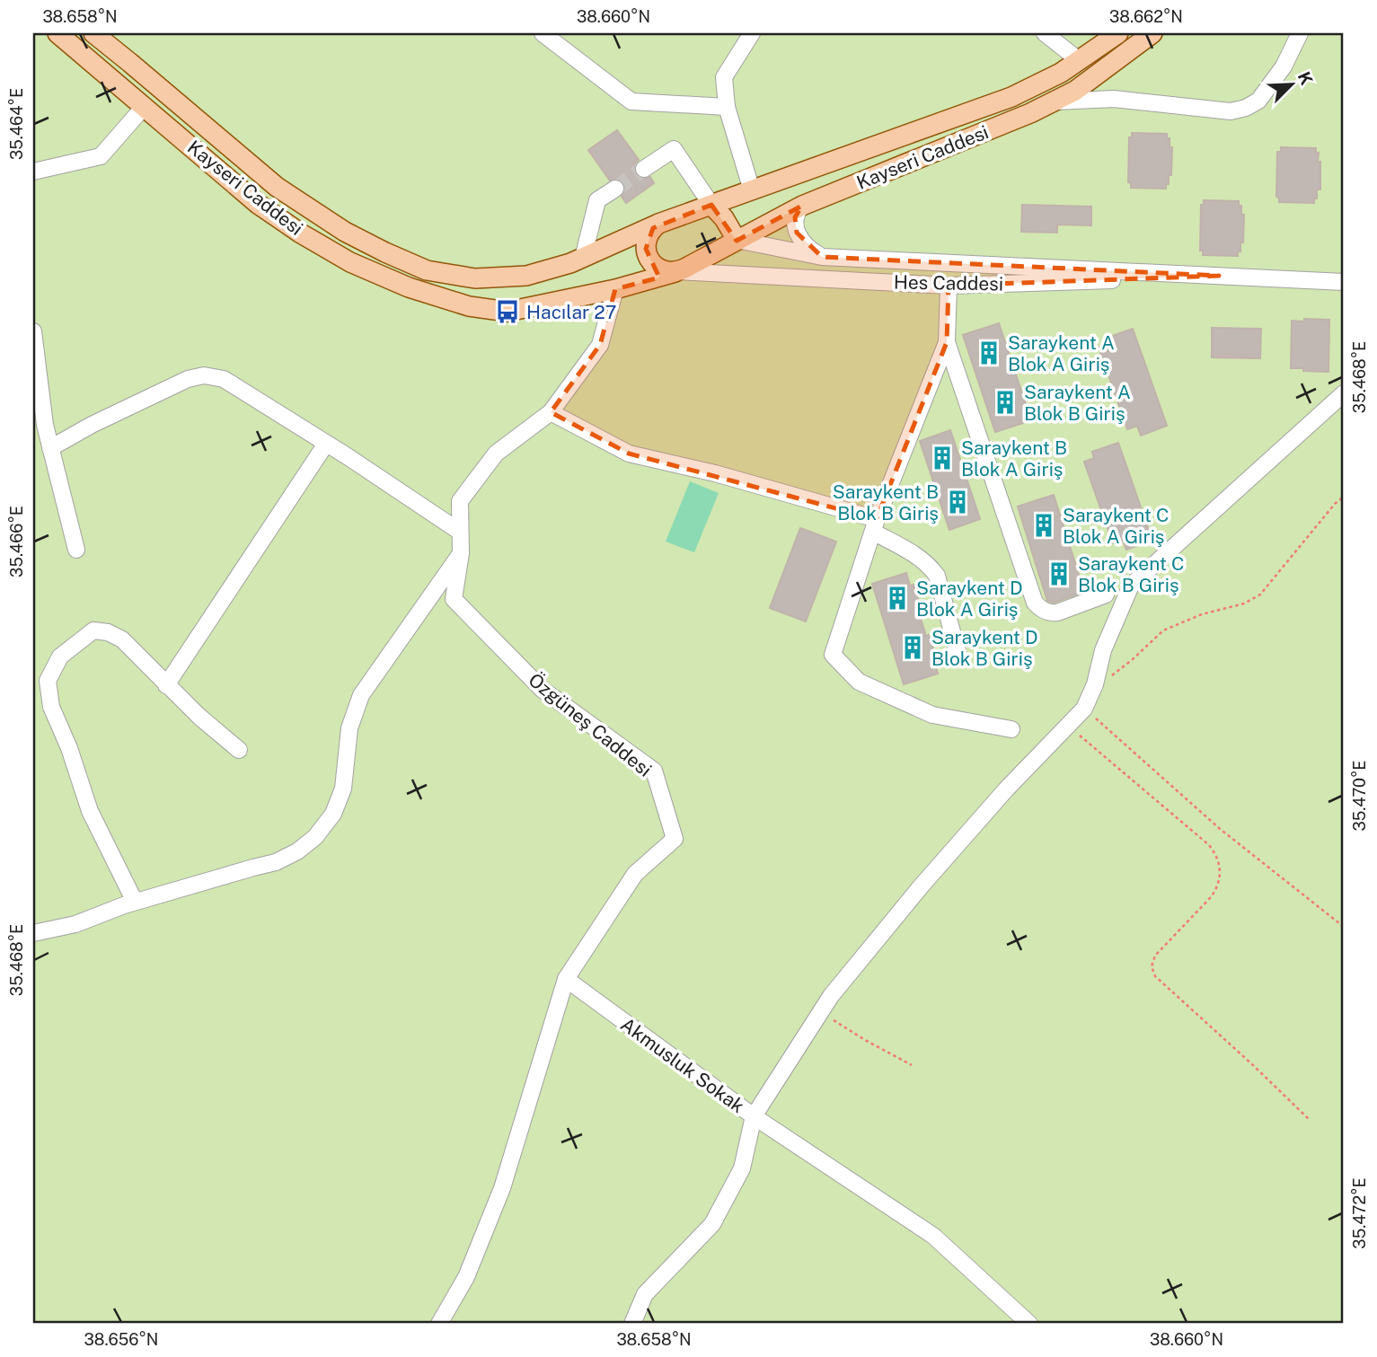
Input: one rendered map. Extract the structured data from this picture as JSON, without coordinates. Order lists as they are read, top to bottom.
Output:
{
  "streets": {
    "main road": ["Kayseri Caddesi"],
    "street": ["Hes Caddesi", "Özgüneş Caddesi", "Akmusluk Sokak"]
  },
  "crossings": [
    ["Kayseri Caddesi", "Hes Caddesi"],
    ["Kayseri Caddesi", "Özgüneş Caddesi"],
    ["Özgüneş Caddesi", "Akmusluk Sokak"]
  ],
  "places": {
    "bus stop": ["Hacılar 27"],
    "building": [
      "Saraykent A Blok A Giriş",
      "Saraykent A Blok B Giriş",
      "Saraykent B Blok A Giriş",
      "Saraykent B Blok B Giriş",
      "Saraykent C Blok A Giriş",
      "Saraykent C Blok B Giriş",
      "Saraykent D Blok A Giriş",
      "Saraykent D Blok B Giriş"
    ]
  },
  "north": "top right",
  "coordinates": [
    "38.658°N",
    "38.660°N",
    "38.662°N",
    "35.464°E",
    "35.468°E",
    "35.466°E",
    "35.470°E",
    "35.472°E",
    "38.656°N"
  ]
}
